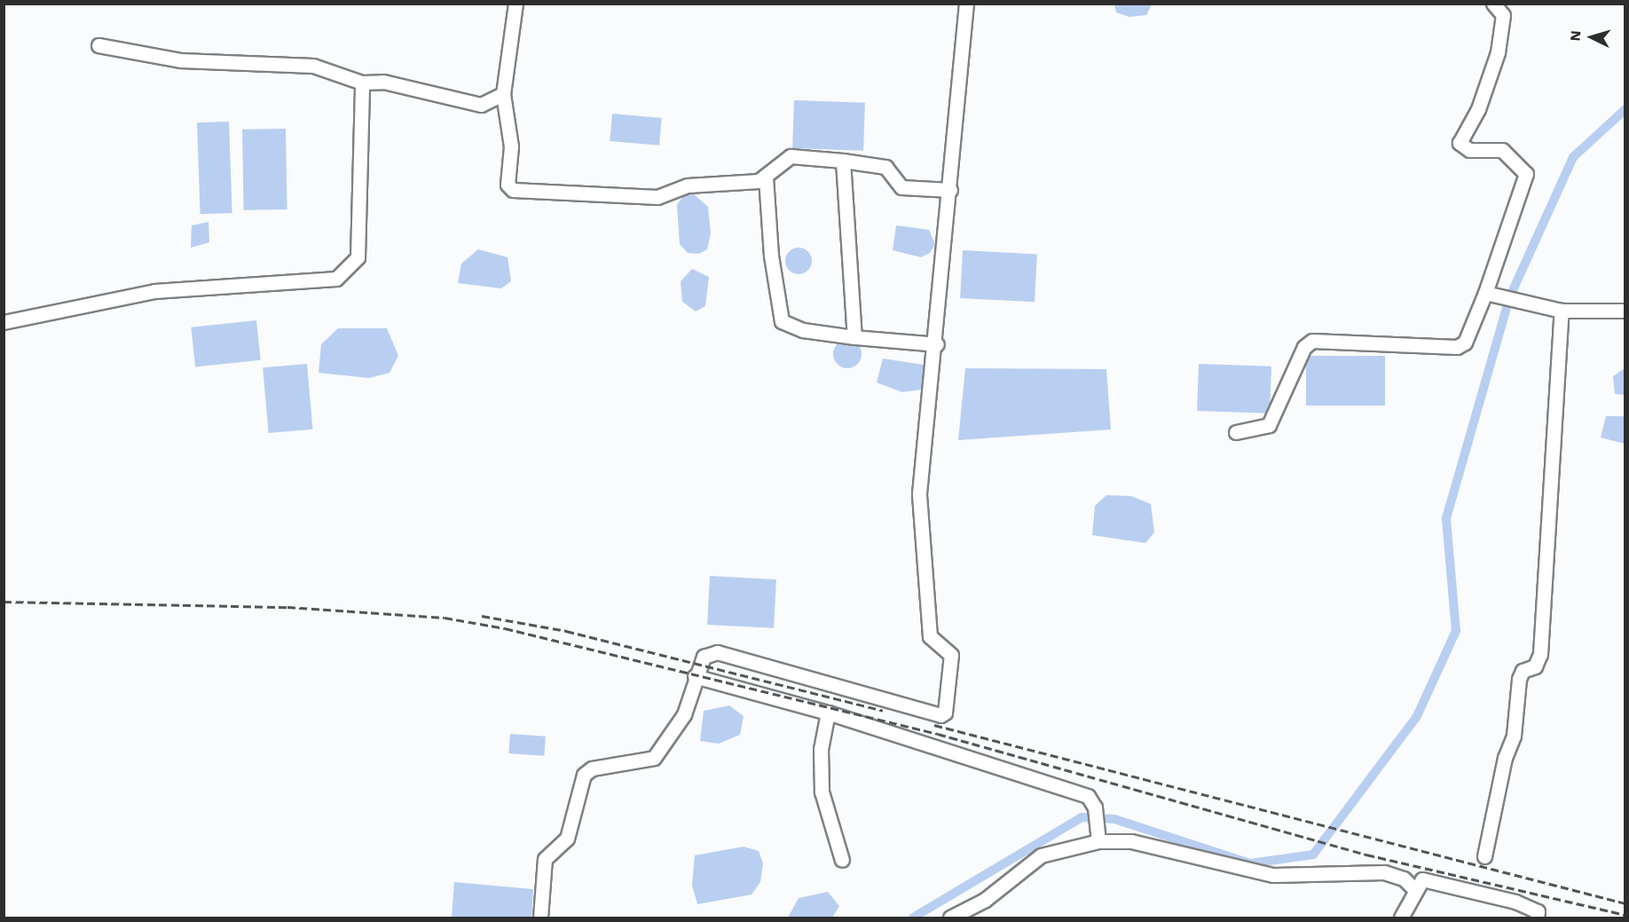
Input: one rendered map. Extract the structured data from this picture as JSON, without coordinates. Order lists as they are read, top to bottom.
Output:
{
  "north": "left"
}
